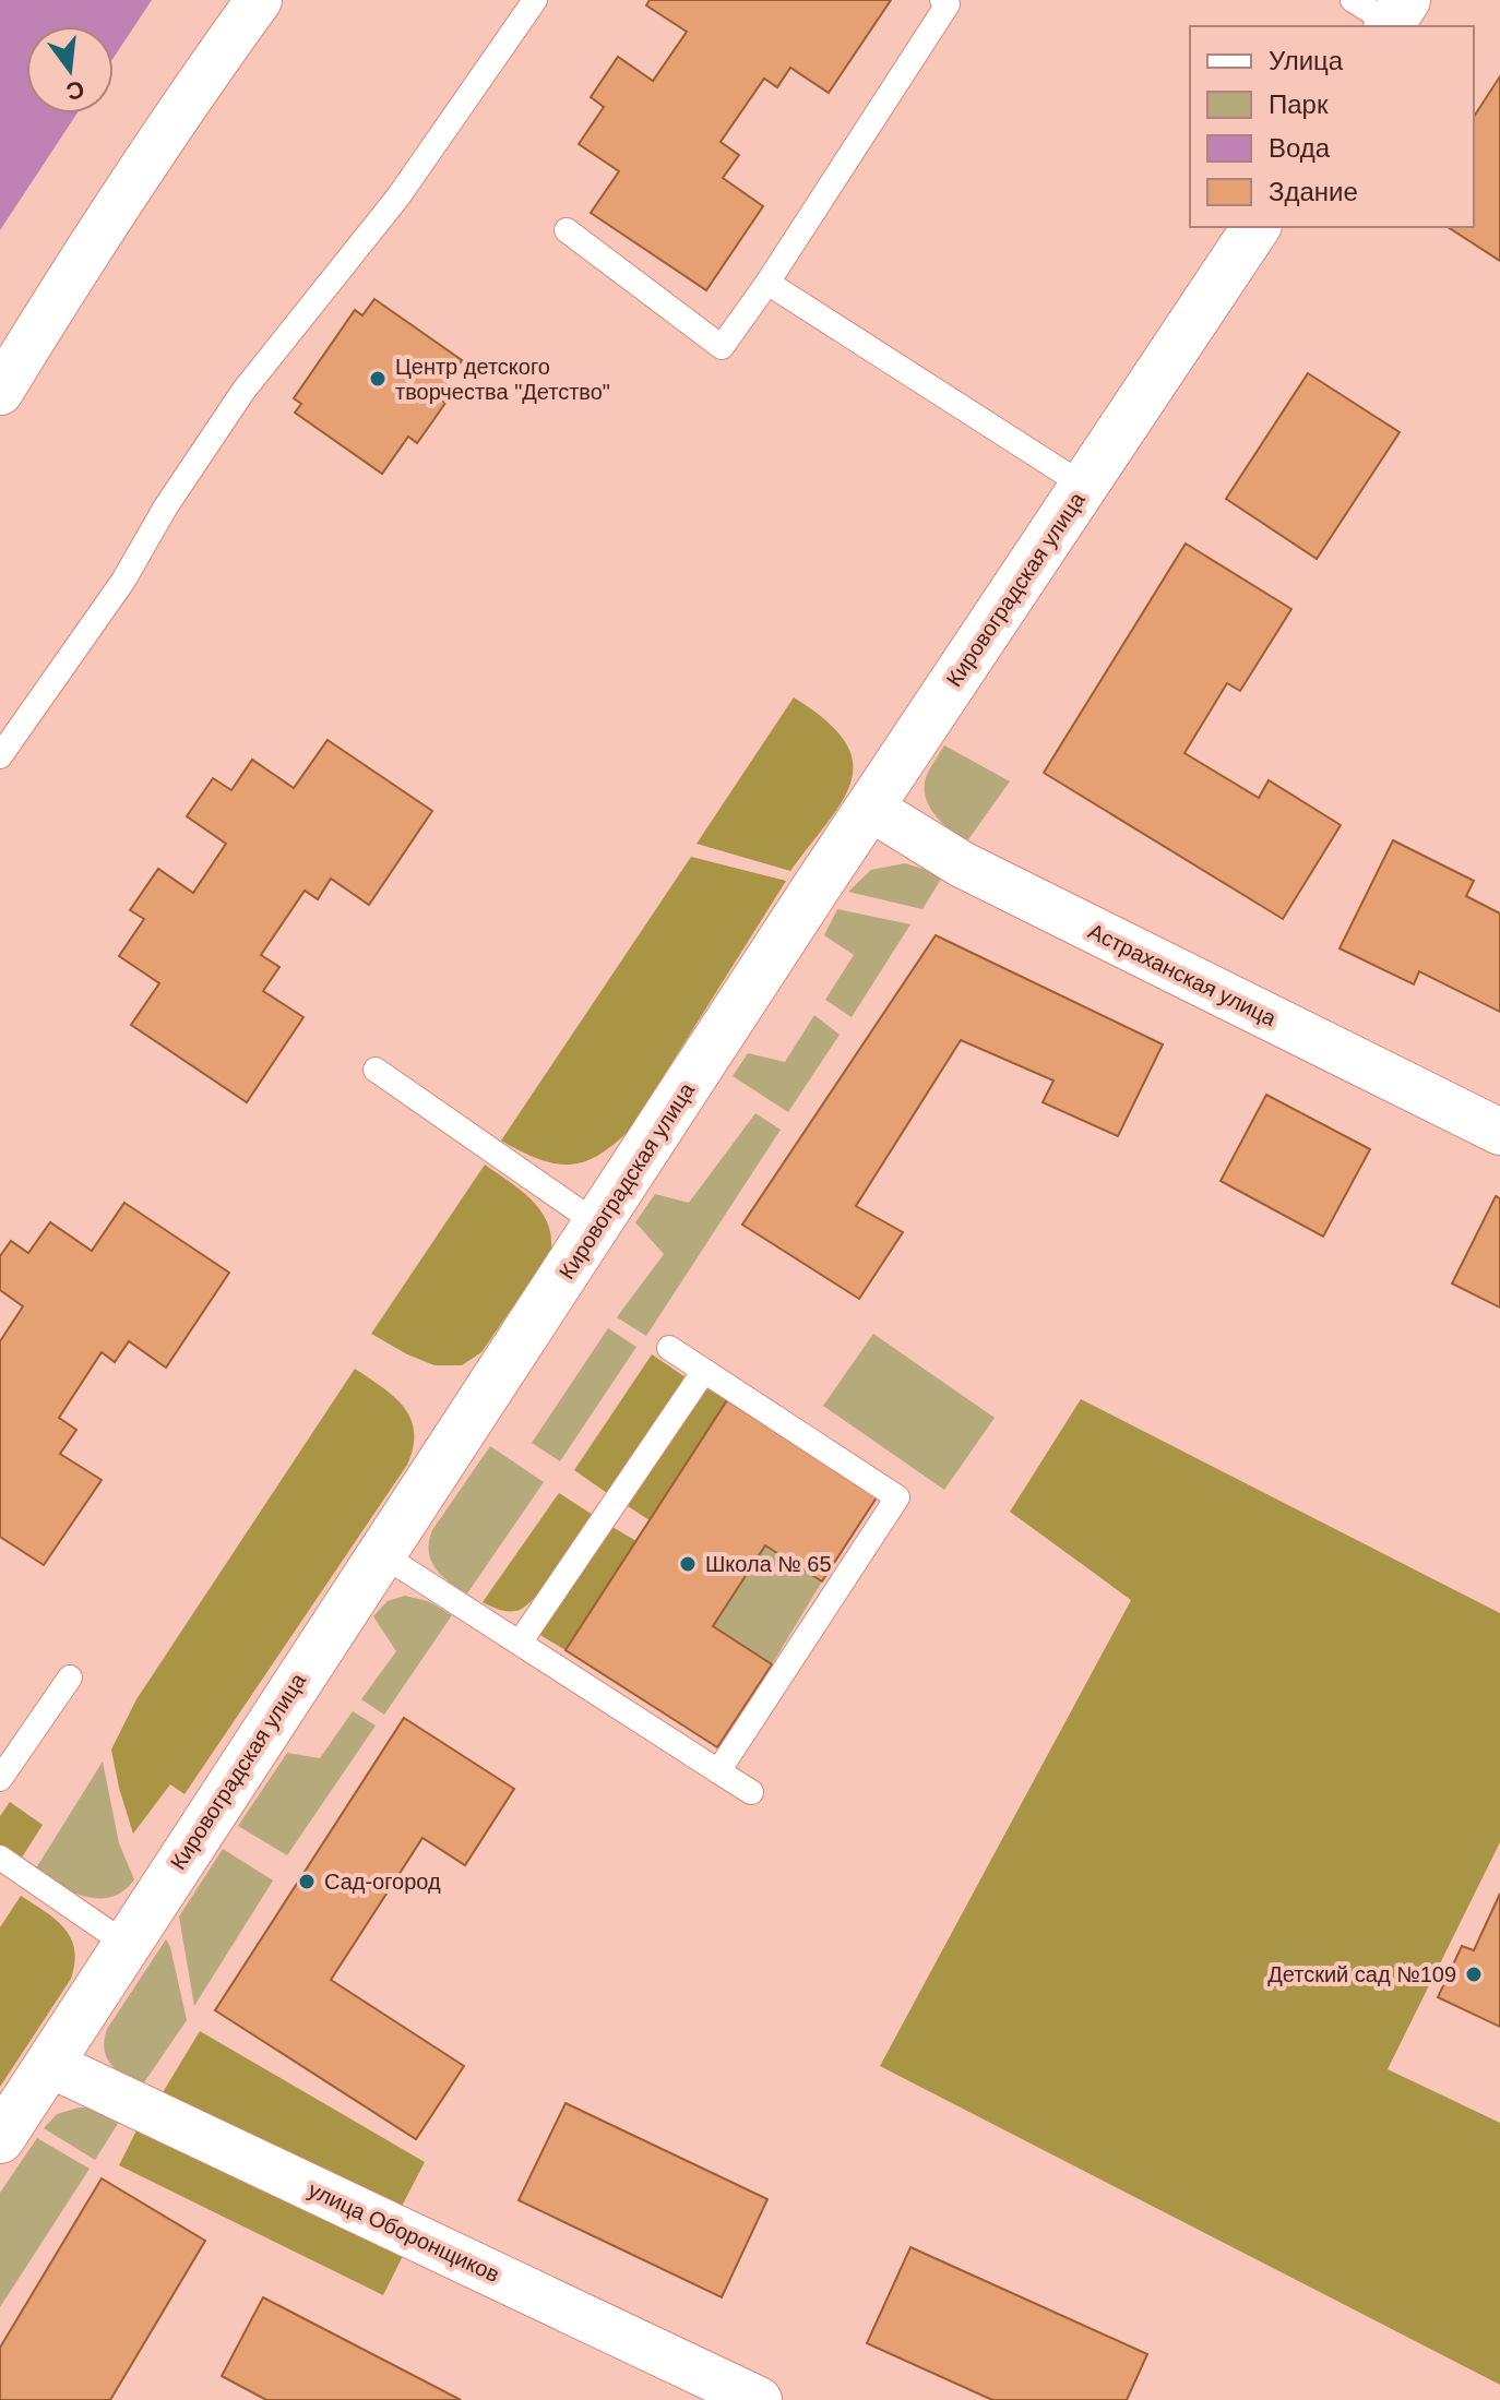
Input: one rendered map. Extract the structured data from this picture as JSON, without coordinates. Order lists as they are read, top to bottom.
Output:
{
  "streets": {
    "street": ["Кировоградская улица", "Астраханская улица", "улица Оборонщиков"]
  },
  "crossings": [
    ["Кировоградская улица", "Астраханская улица"],
    ["Кировоградская улица", "улица Оборонщиков"]
  ],
  "places": [
    "Центр детского творчества \"Детство\"",
    "Школа № 65",
    "Сад-огород",
    "Детский сад №109"
  ],
  "legend": [
    "Улица",
    "Парк",
    "Вода",
    "Здание"
  ],
  "north": "bottom"
}
